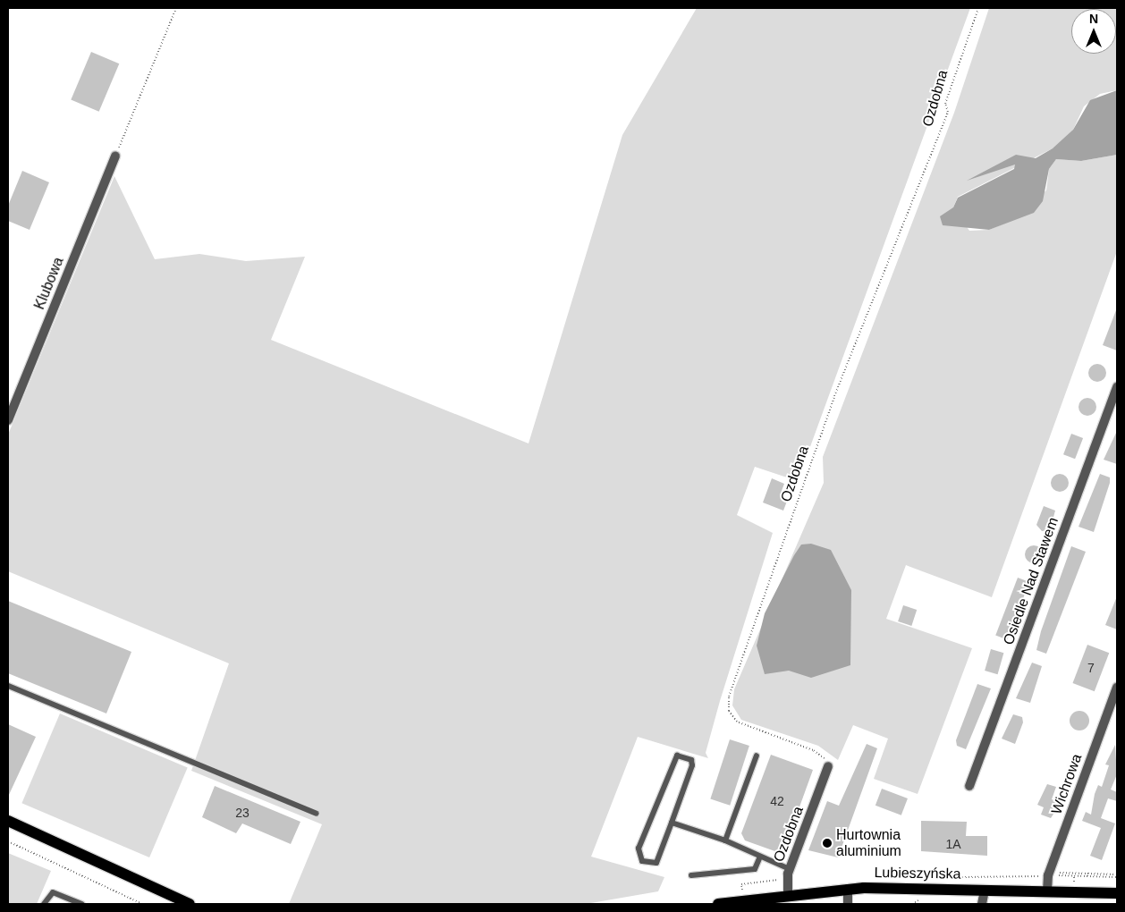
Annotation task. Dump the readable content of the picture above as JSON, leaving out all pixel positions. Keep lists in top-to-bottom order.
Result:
{
  "streets": {
    "main road": ["Lubieszyńska"],
    "street": [
      "Ozdobna",
      "Klubowa",
      "Osiedle Nad Stawem",
      "Wichrowa"
    ]
  },
  "crossings": [
    ["Ozdobna", "Lubieszyńska"],
    ["Wichrowa", "Lubieszyńska"]
  ],
  "places": ["Hurtownia aluminium"],
  "house_numbers": [
    "7",
    "42",
    "23",
    "1A"
  ],
  "north": "top"
}
